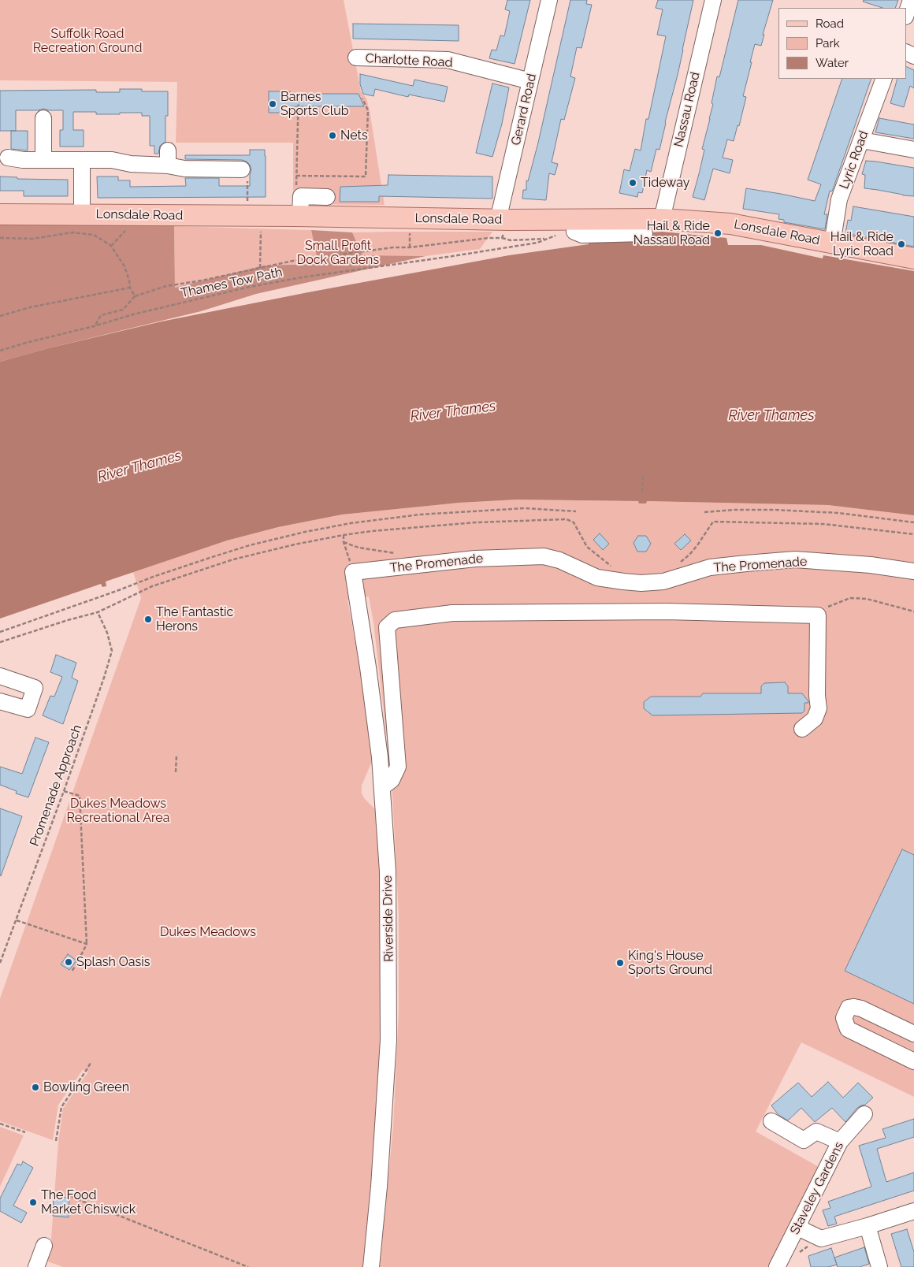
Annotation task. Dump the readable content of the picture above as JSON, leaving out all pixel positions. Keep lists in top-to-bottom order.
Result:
{
  "streets": {
    "main road": ["Lonsdale Road"],
    "street": [
      "Charlotte Road",
      "Gerard Road",
      "Nassau Road",
      "Lyric Road",
      "The Promenade",
      "Riverside Drive",
      "Staveley Gardens"
    ],
    "path": ["Thames Tow Path", "Promenade Approach"]
  },
  "crossings": [
    ["Charlotte Road", "Gerard Road"],
    ["Gerard Road", "Lonsdale Road"],
    ["Nassau Road", "Lonsdale Road"],
    ["Lyric Road", "Lonsdale Road"],
    ["The Promenade", "Riverside Drive"]
  ],
  "water": ["River Thames"],
  "parks": [
    "Suffolk Road Recreation Ground",
    "Small Profit Dock Gardens",
    "Dukes Meadows Recreational Area",
    "Dukes Meadows"
  ],
  "places": [
    "Barnes Sports Club",
    "Nets",
    "Tideway",
    "Hail & Ride Nassau Road",
    "Hail & Ride Lyric Road",
    "The Fantastic Herons",
    "Splash Oasis",
    "King's House Sports Ground",
    "Bowling Green",
    "The Food Market Chiswick"
  ],
  "legend": ["Road", "Park", "Water"]
}
